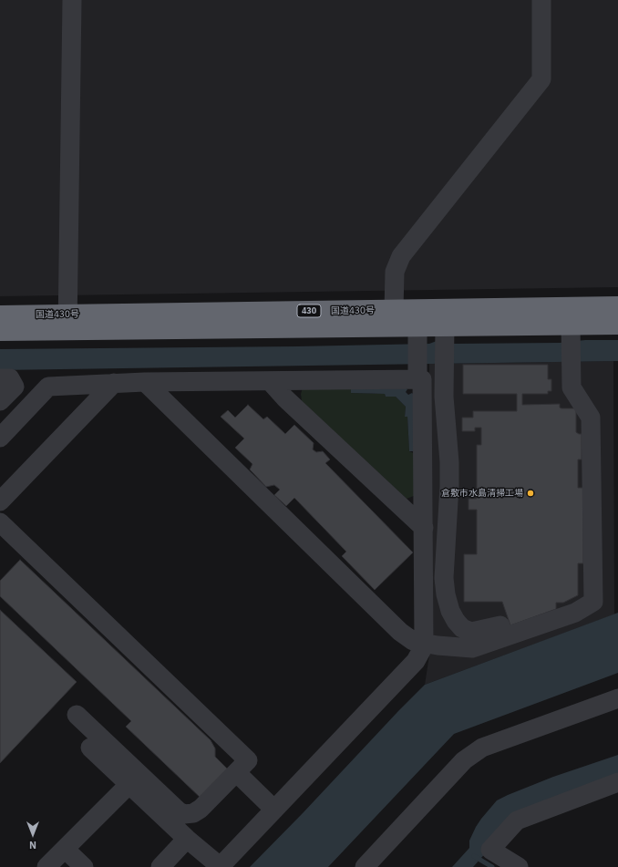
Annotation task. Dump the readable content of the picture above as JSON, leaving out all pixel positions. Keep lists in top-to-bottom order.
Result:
{
  "streets": {
    "highway": ["430", "国道430号"]
  },
  "places": ["倉敷市水島清掃工場"],
  "north": "bottom"
}
